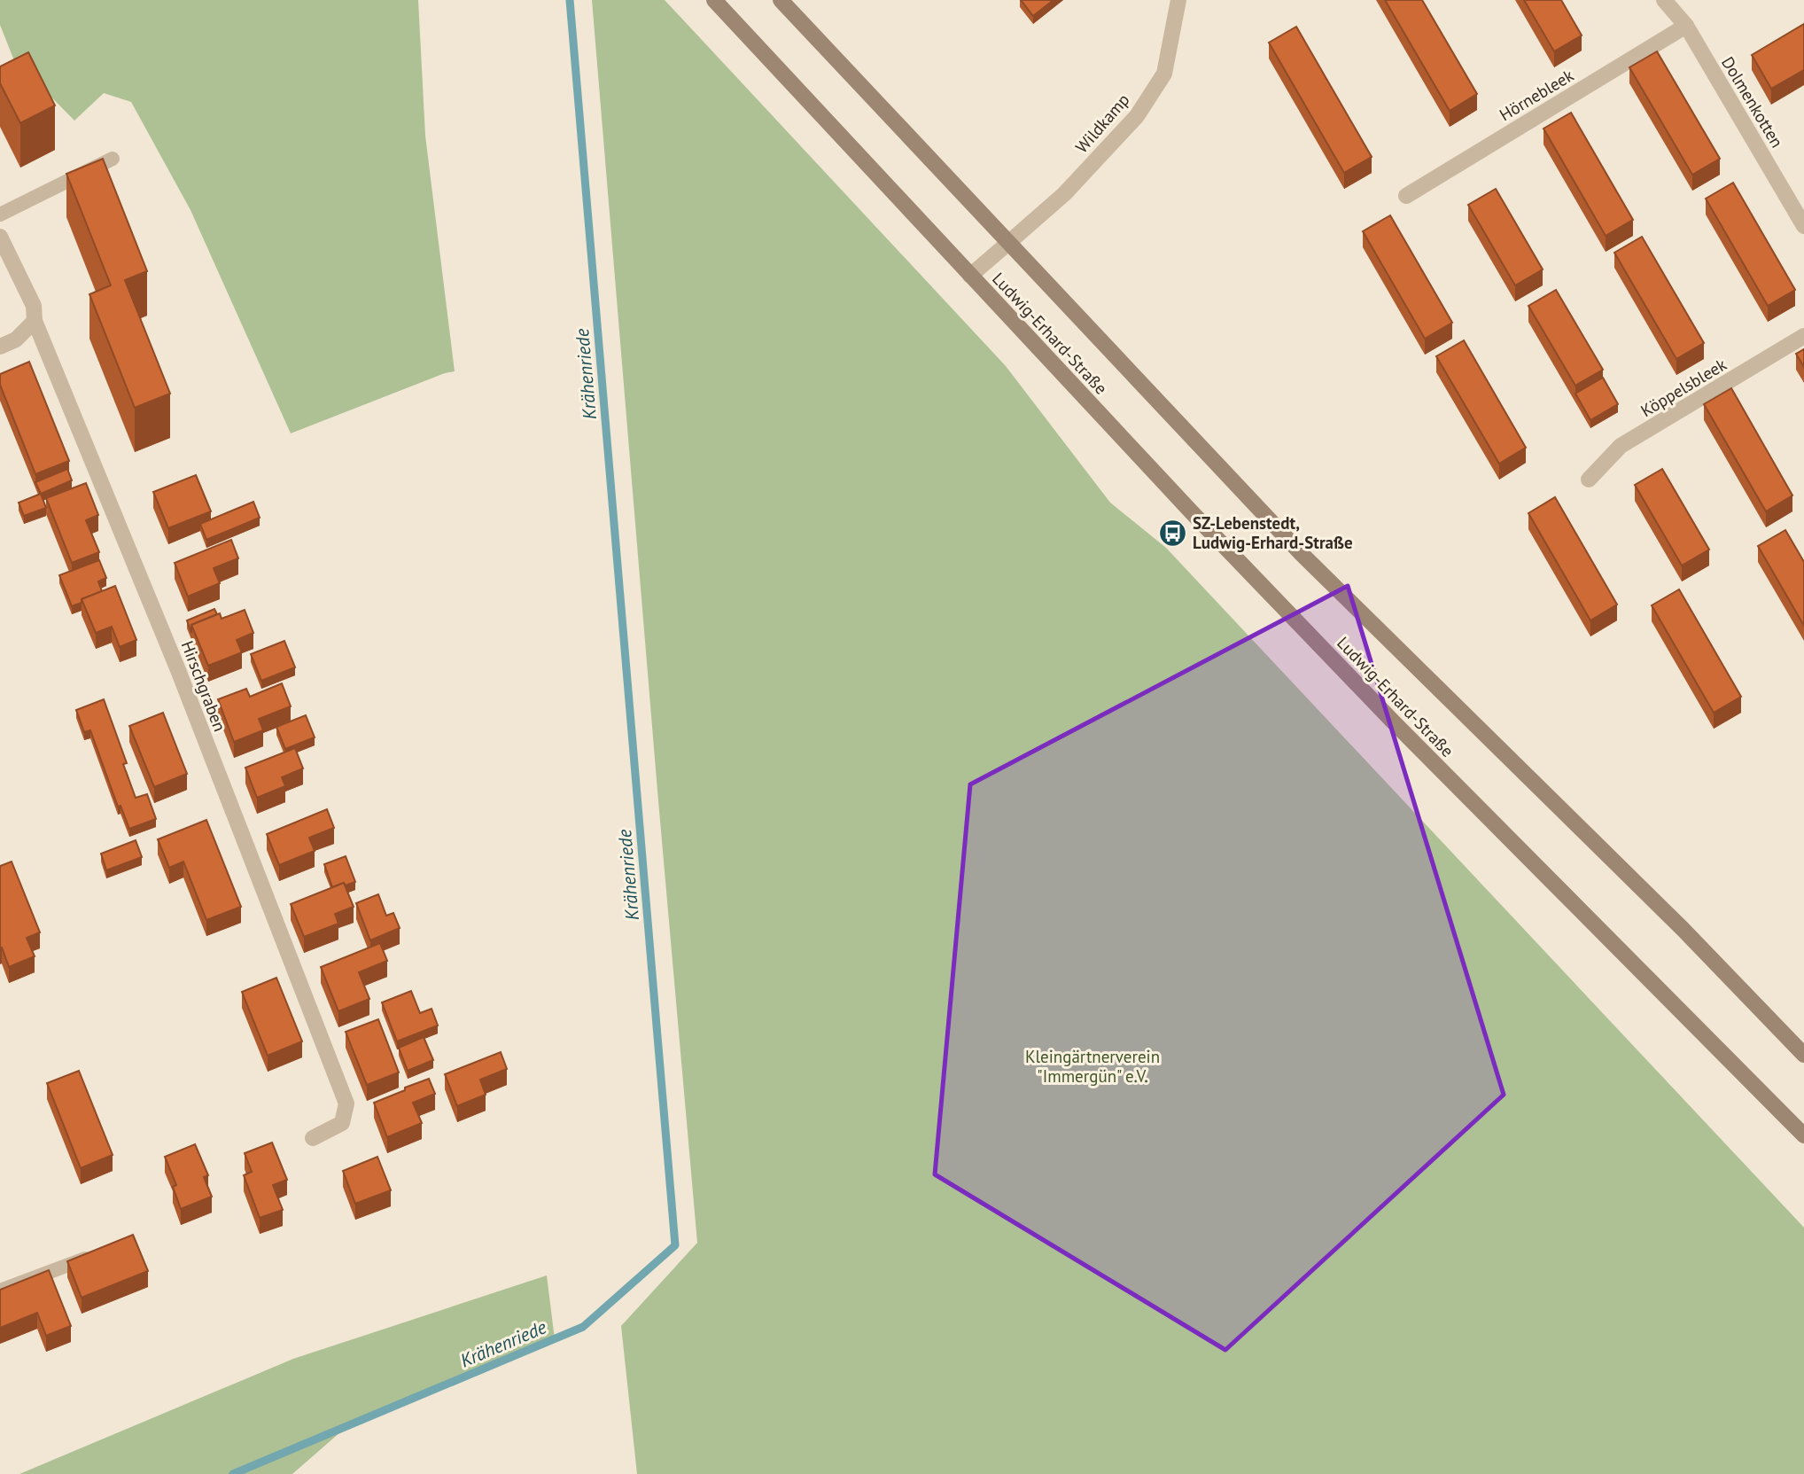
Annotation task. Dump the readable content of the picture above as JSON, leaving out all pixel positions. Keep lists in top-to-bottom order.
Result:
{
  "streets": {
    "main road": ["Ludwig-Erhard-Straße"],
    "street": [
      "Hörnebleek",
      "Dolmenkotten",
      "Wildkamp",
      "Köppelsbleek",
      "Hirschgraben"
    ]
  },
  "crossings": [
    ["Hörnebleek", "Dolmenkotten"],
    ["Wildkamp", "Ludwig-Erhard-Straße"]
  ],
  "water": ["Krähenriede"],
  "parks": ["Kleingärtnerverein \"Immergün\" e.V."],
  "places": {
    "bus stop": ["SZ-Lebenstedt, Ludwig-Erhard-Straße"]
  }
}
